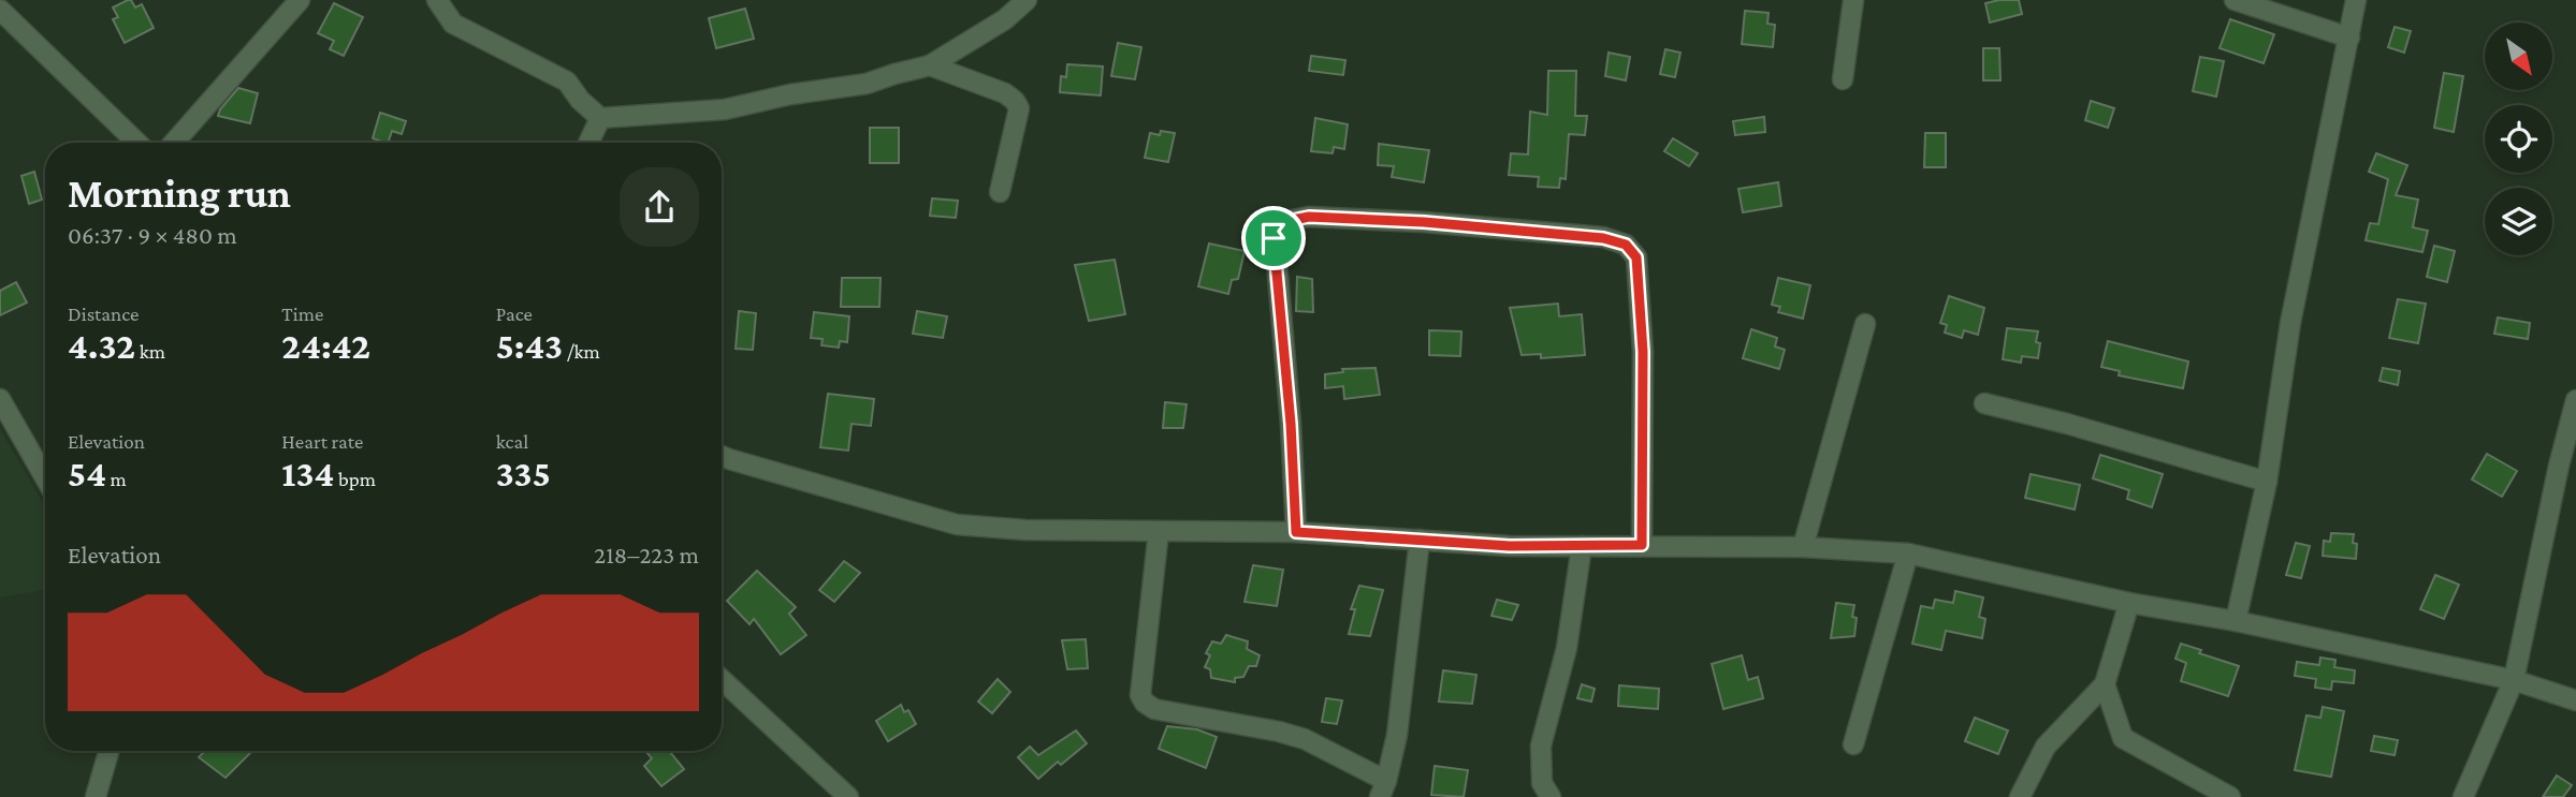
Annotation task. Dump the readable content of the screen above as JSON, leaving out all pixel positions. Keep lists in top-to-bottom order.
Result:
{
  "north": "bottom right",
  "page": {
    "heading": ["Morning run", "06:37 · 9 × 480 m"],
    "stats": [
      ["Distance", "4.32 km"],
      ["Time", "24:42"],
      ["Pace", "5:43 /km"],
      ["Elevation", "54 m"],
      ["Heart rate", "134 bpm"],
      ["kcal", "335"]
    ],
    "chart": ["Elevation", "218–223 m"]
  }
}
